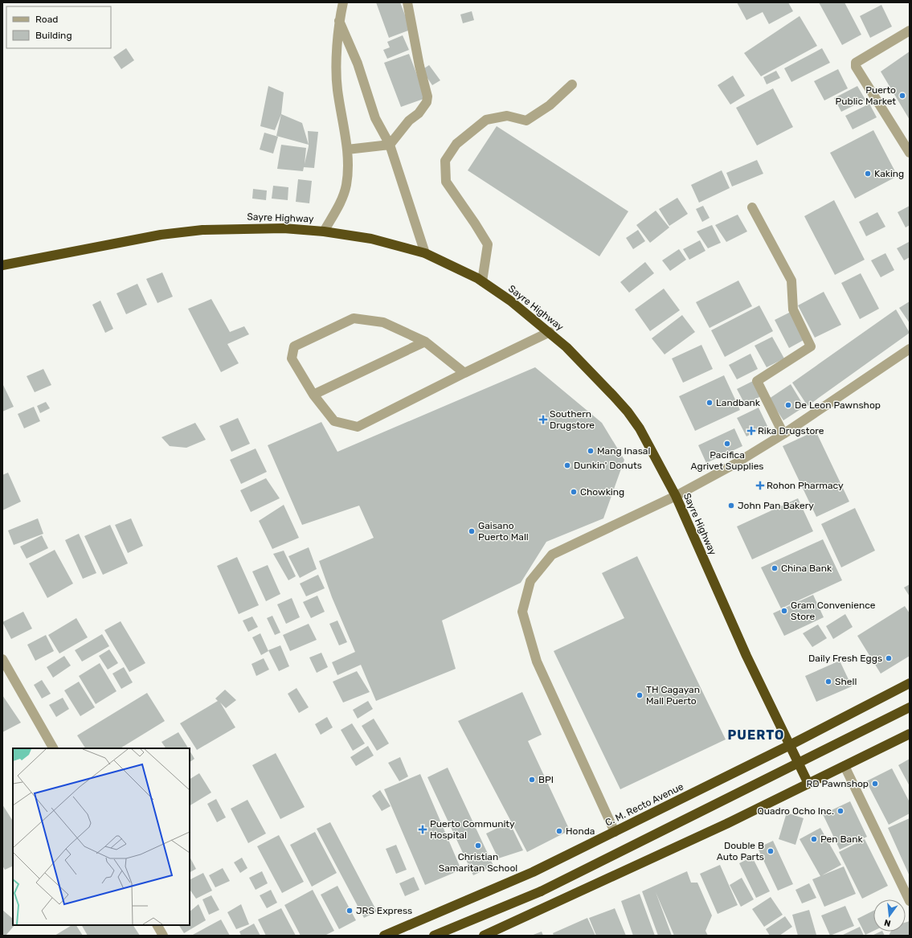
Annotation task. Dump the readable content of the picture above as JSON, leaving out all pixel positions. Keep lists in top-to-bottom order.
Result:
{
  "streets": {
    "highway": ["Sayre Highway", "C. M. Recto Avenue"]
  },
  "crossings": [
    ["Sayre Highway", "C. M. Recto Avenue"]
  ],
  "districts": ["PUERTO"],
  "places": {
    "other": [
      "Puerto Public Market",
      "Kaking",
      "Landbank",
      "De Leon Pawnshop",
      "Pacifica Agrivet Supplies",
      "Mang Inasal",
      "Dunkin' Donuts",
      "Chowking",
      "John Pan Bakery",
      "Gaisano Puerto Mall",
      "China Bank",
      "Gram Convenience Store",
      "Daily Fresh Eggs",
      "Shell",
      "TH Cagayan Mall Puerto",
      "BPI",
      "RD Pawnshop",
      "Quadro Ocho Inc.",
      "Honda",
      "Pen Bank",
      "Christian Samaritan School",
      "Double B Auto Parts",
      "JRS Express"
    ],
    "health": [
      "Southern Drugstore",
      "Rika Drugstore",
      "Rohon Pharmacy",
      "Puerto Community Hospital"
    ]
  },
  "legend": ["Road", "Building"],
  "north": "bottom"
}
